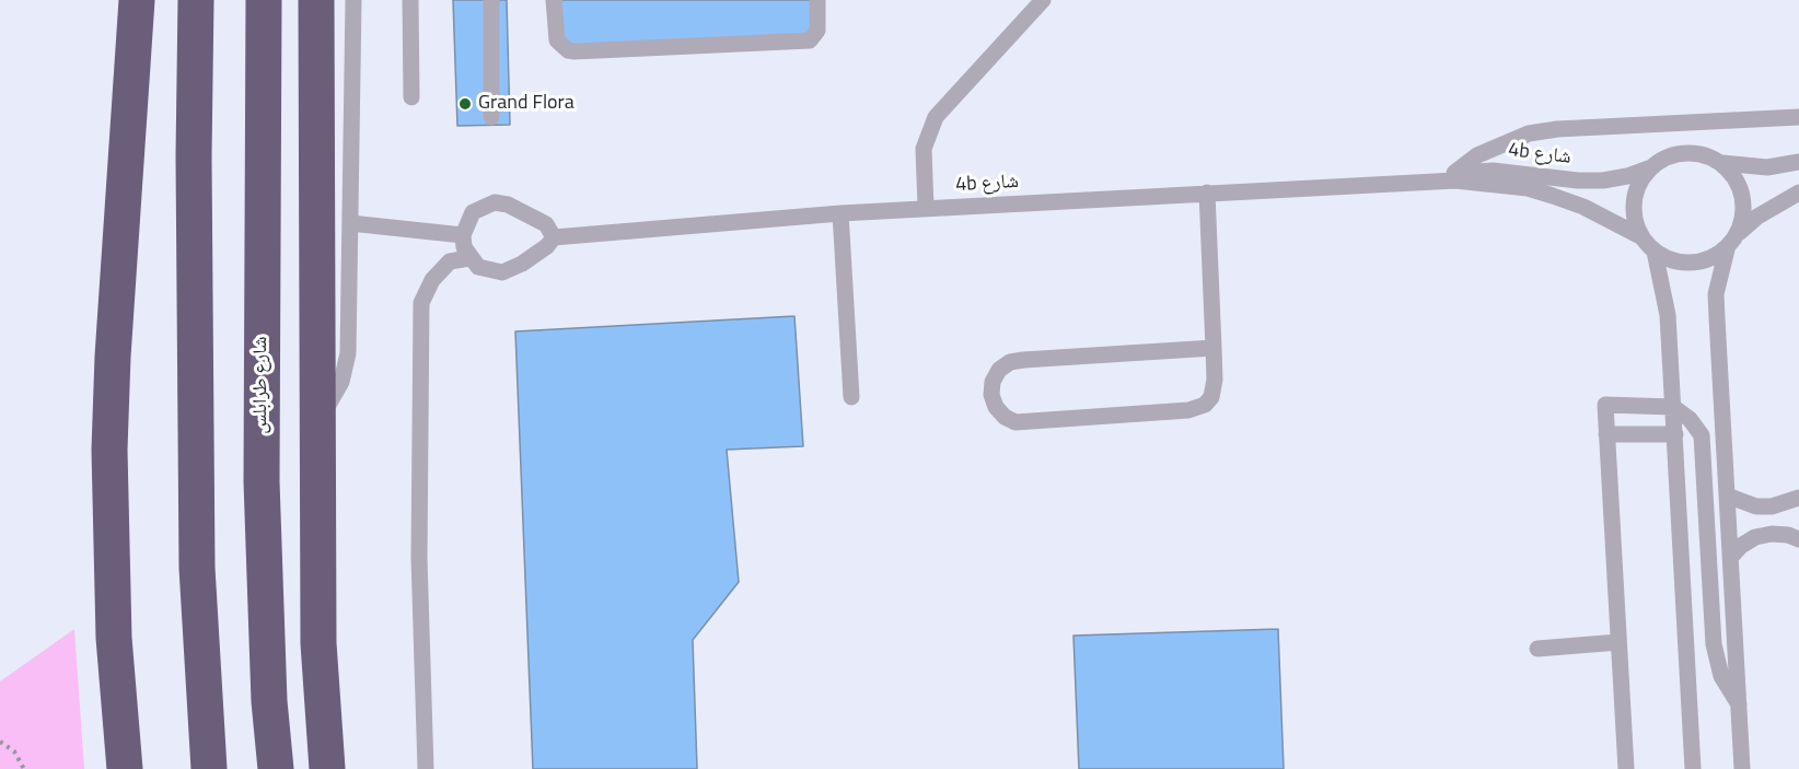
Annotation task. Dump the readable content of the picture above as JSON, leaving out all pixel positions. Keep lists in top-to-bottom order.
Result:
{
  "streets": {
    "highway": ["شارع طرابلس"],
    "lane": ["4b شارع"]
  },
  "places": ["Grand Flora"]
}
